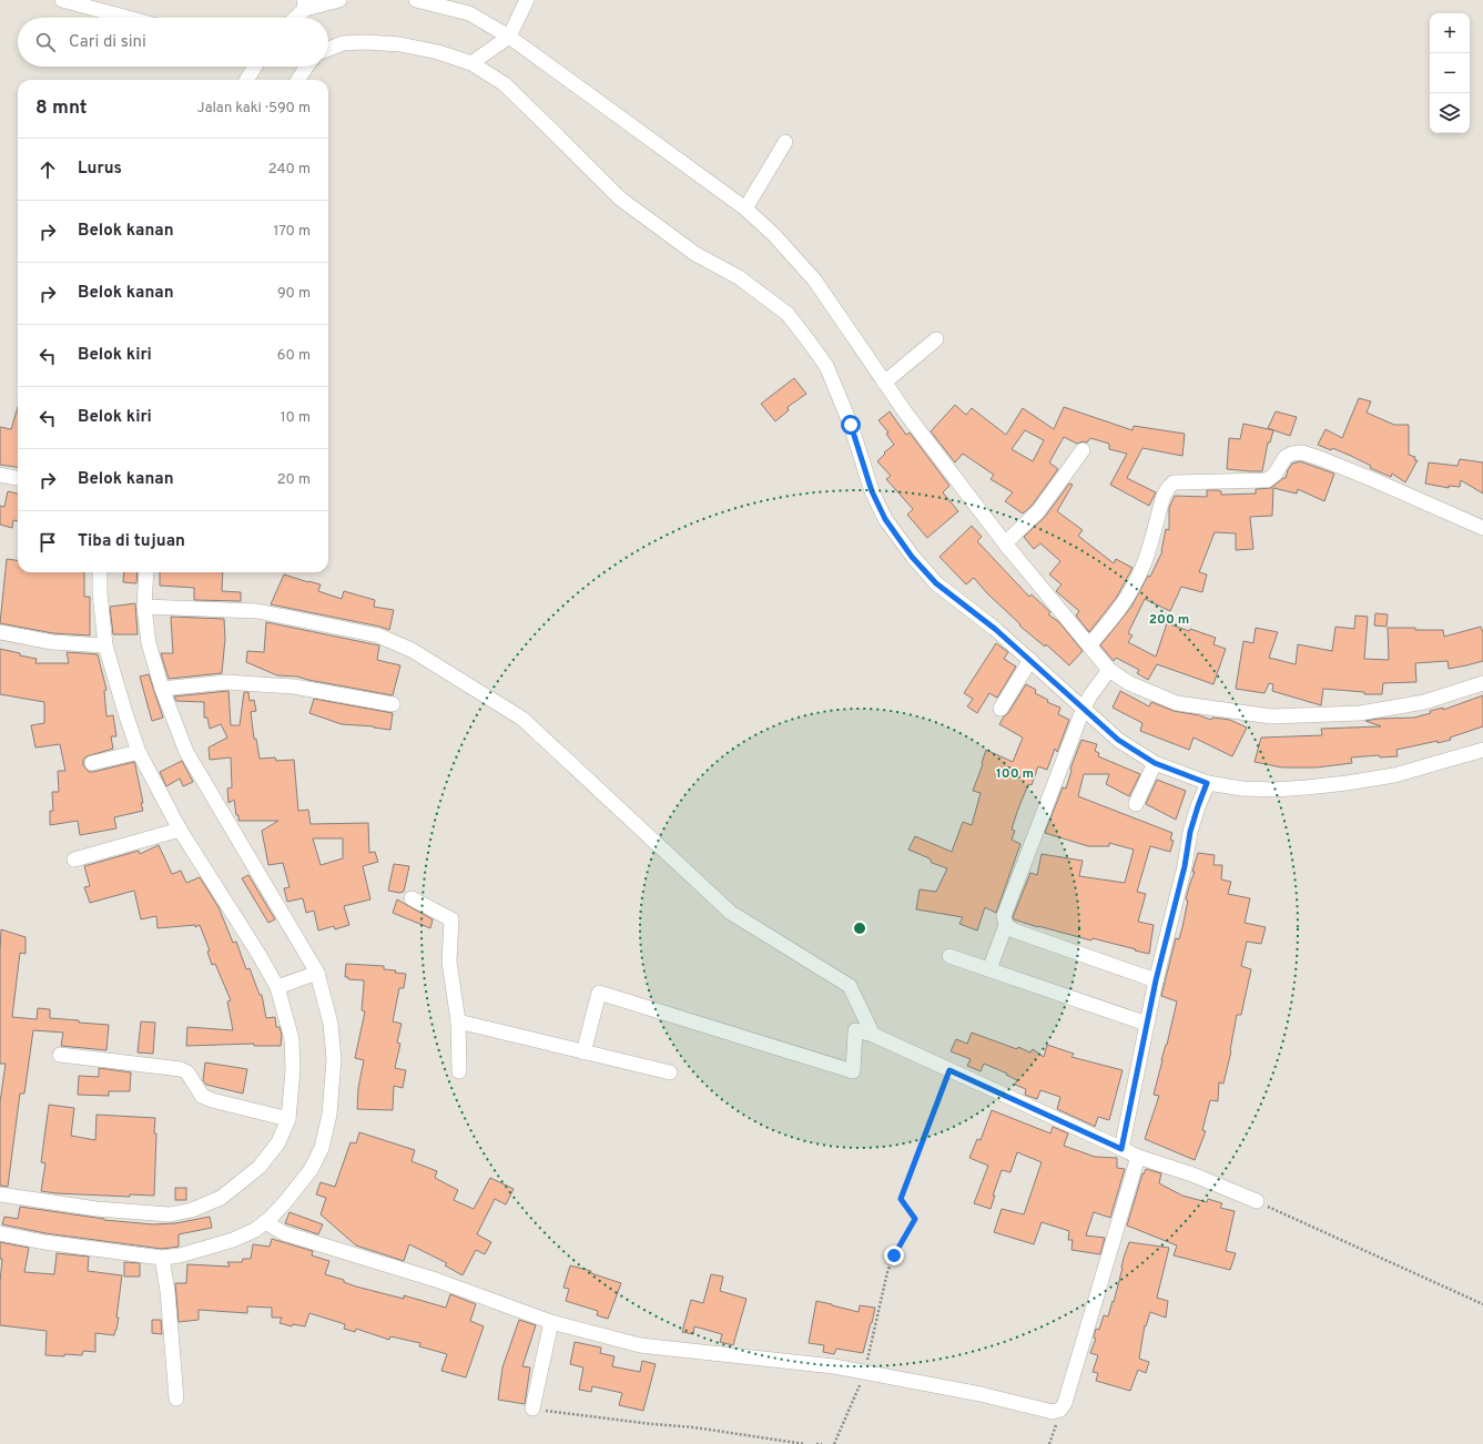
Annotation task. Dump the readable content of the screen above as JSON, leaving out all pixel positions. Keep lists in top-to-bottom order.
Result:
{
  "page": {
    "map_buttons": ["+", "−"],
    "search": "Cari di sini",
    "heading": ["8 mnt", "Jalan kaki · 590 m"],
    "list": [
      ["Lurus", "240 m"],
      ["Belok kanan", "170 m"],
      ["Belok kanan", "90 m"],
      ["Belok kiri", "60 m"],
      ["Belok kiri", "10 m"],
      ["Belok kanan", "20 m"],
      "Tiba di tujuan"
    ]
  },
  "rings": ["200 m", "100 m"]
}
